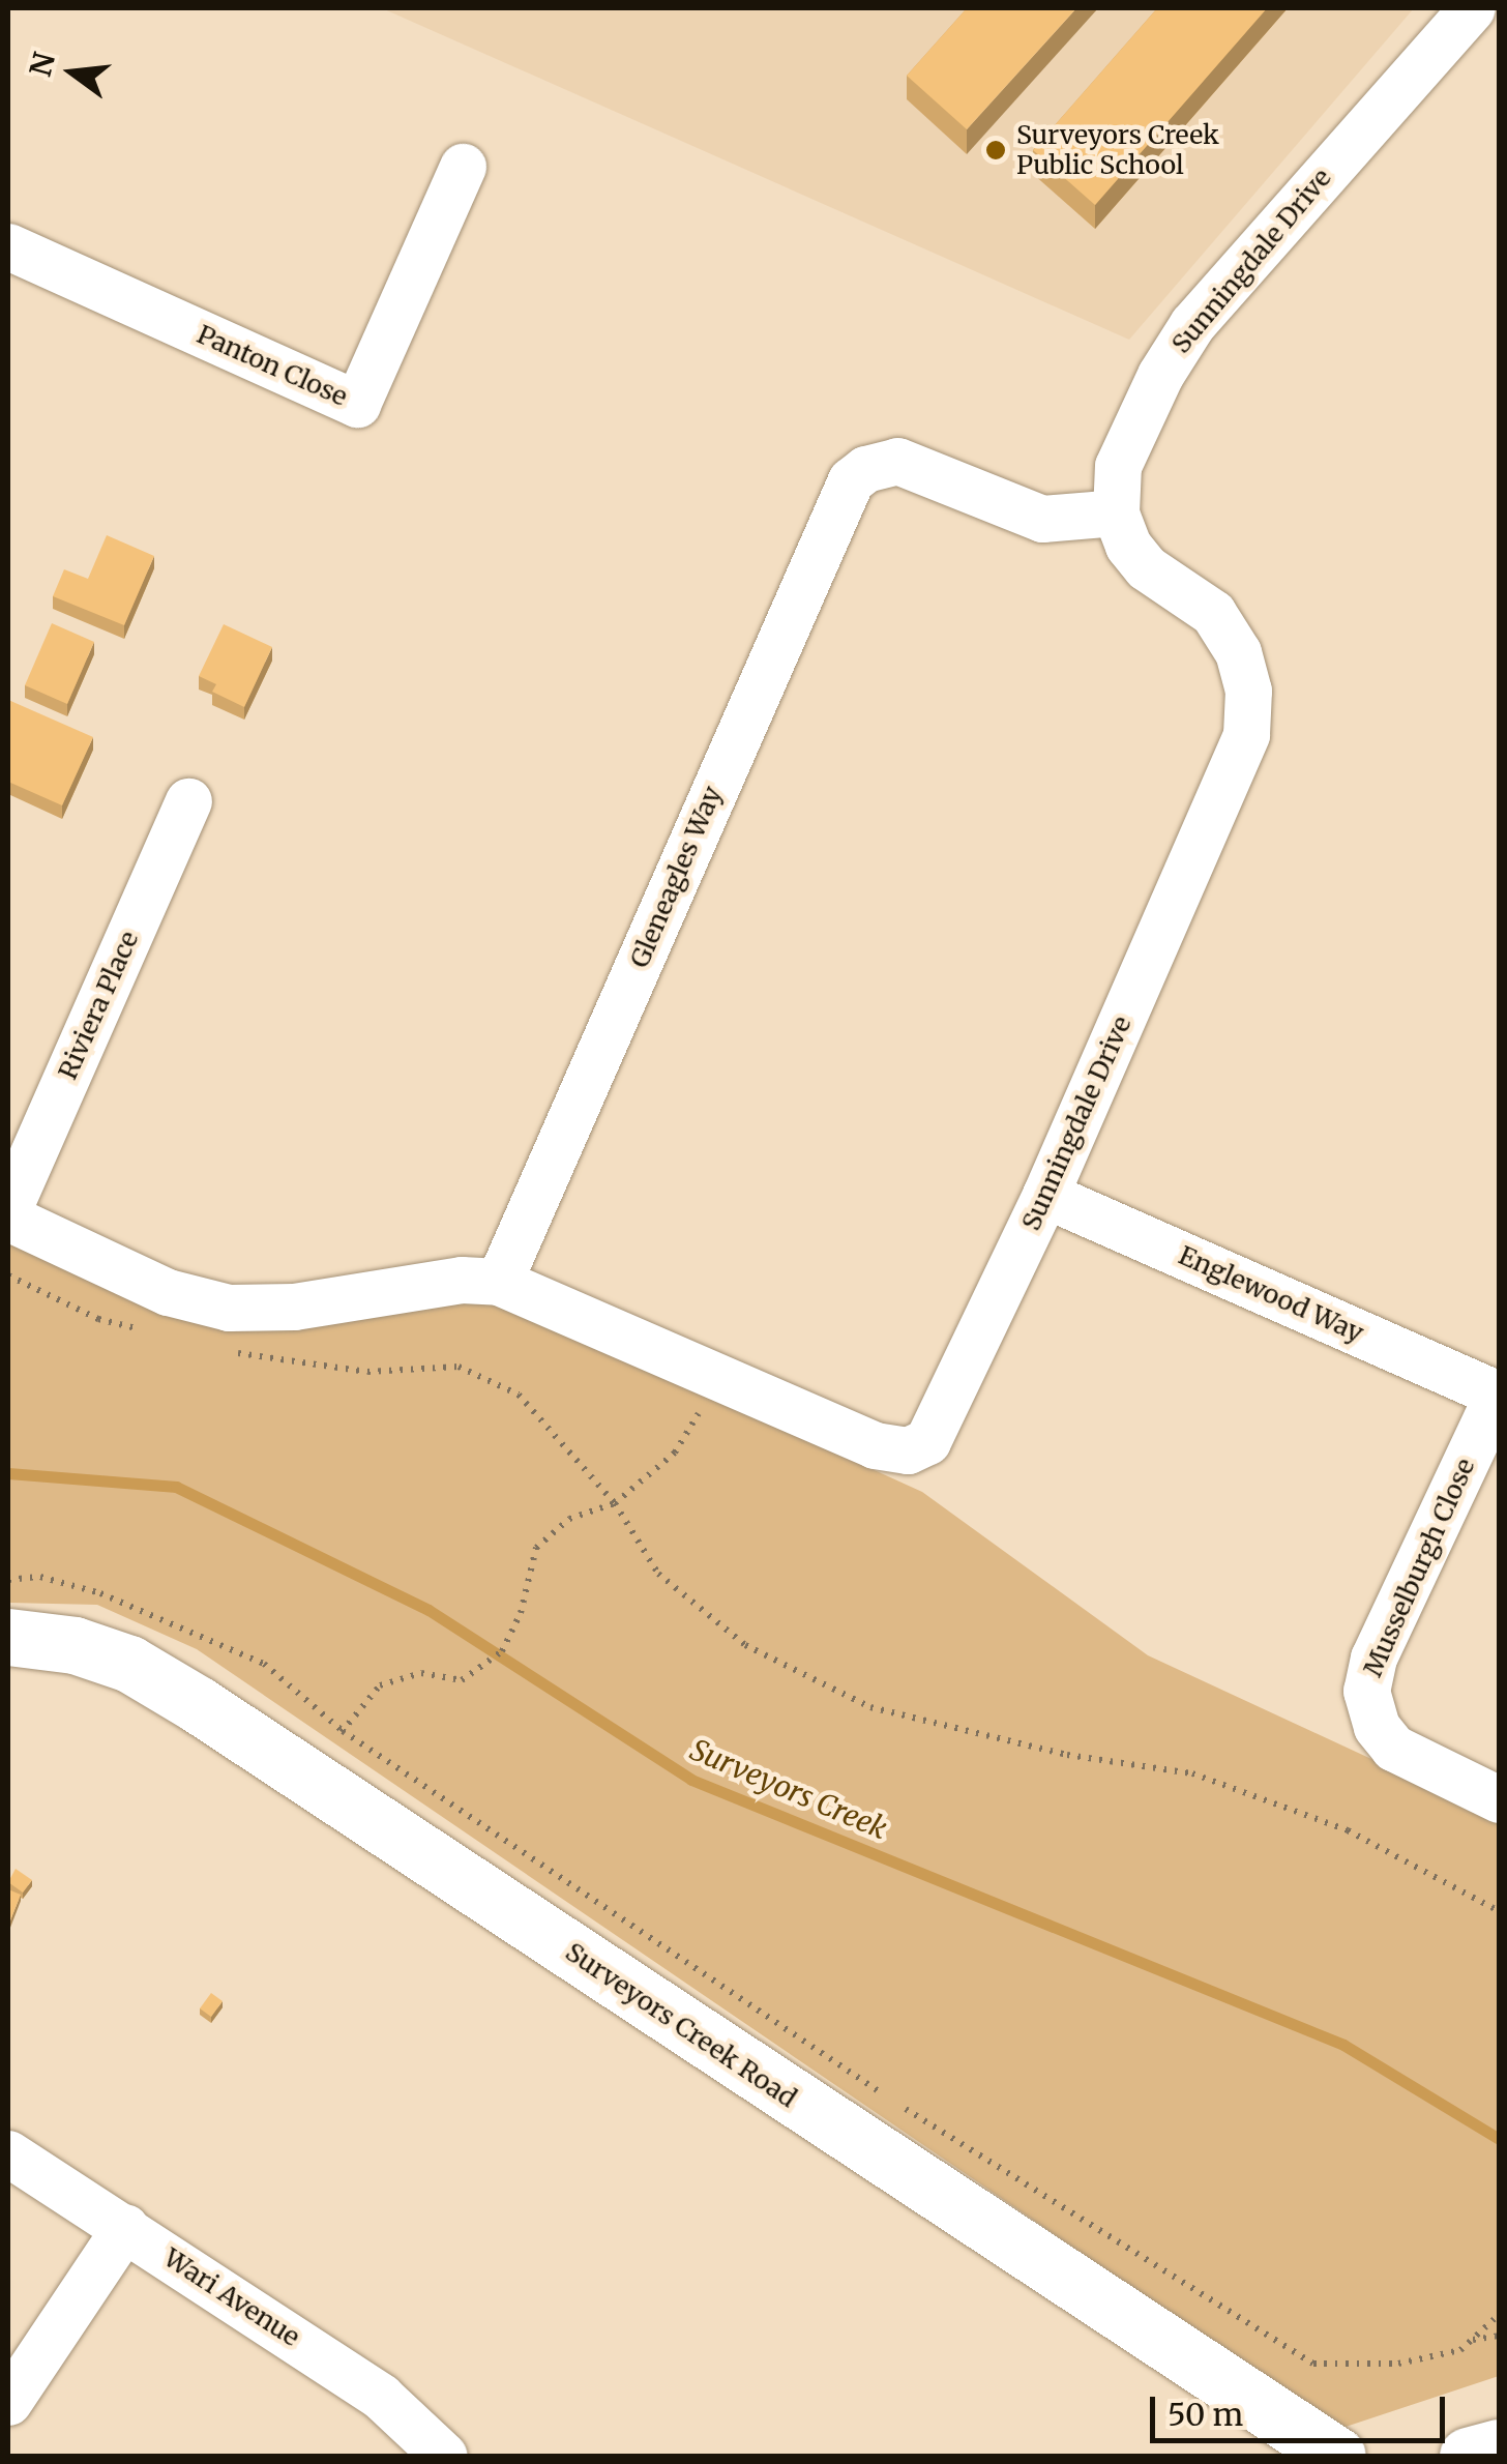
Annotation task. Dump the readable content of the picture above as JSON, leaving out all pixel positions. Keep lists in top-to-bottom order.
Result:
{
  "streets": {
    "street": [
      "Sunningdale Drive",
      "Panton Close",
      "Gleneagles Way",
      "Riviera Place",
      "Englewood Way",
      "Musselburgh Close",
      "Surveyors Creek Road",
      "Wari Avenue"
    ]
  },
  "crossings": [
    ["Sunningdale Drive", "Gleneagles Way"],
    ["Sunningdale Drive", "Englewood Way"],
    ["Englewood Way", "Musselburgh Close"]
  ],
  "water": ["Surveyors Creek"],
  "places": ["Surveyors Creek Public School"],
  "scale_bar": "50 m",
  "north": "left"
}
